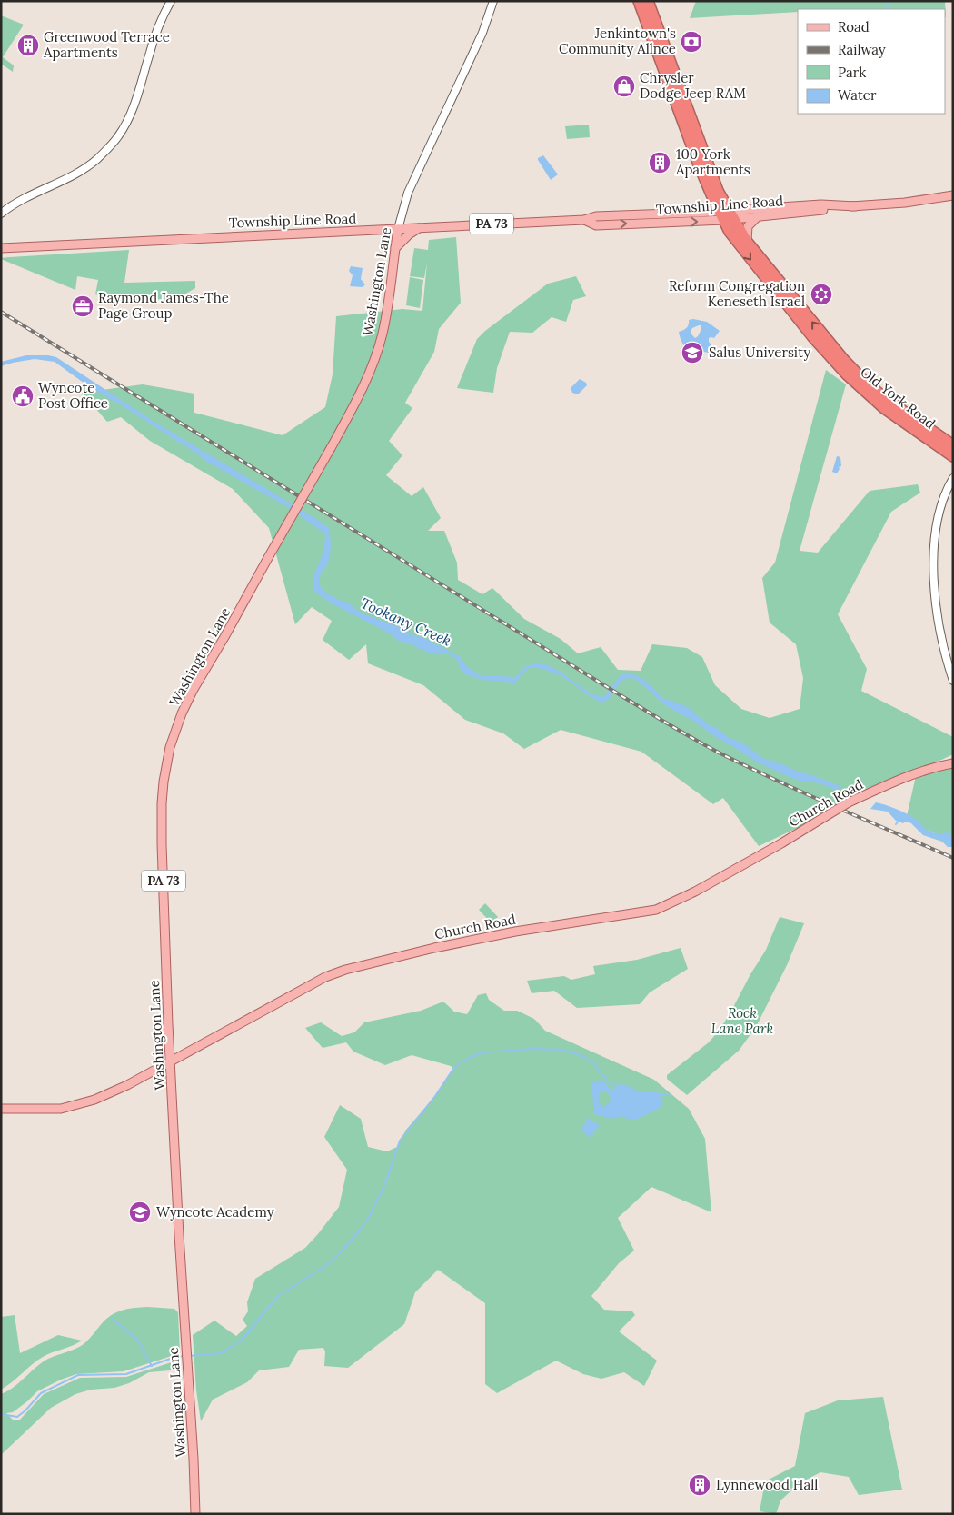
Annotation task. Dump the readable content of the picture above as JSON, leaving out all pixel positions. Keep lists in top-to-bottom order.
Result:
{
  "streets": {
    "highway": ["Old York Road"],
    "main road": [
      "Township Line Road",
      "PA 73",
      "Washington Lane",
      "Church Road"
    ]
  },
  "crossings": [
    ["Township Line Road", "Washington Lane"],
    ["Township Line Road", "Old York Road"],
    ["Washington Lane", "Church Road"]
  ],
  "water": ["Tookany Creek"],
  "parks": ["Rock Lane Park"],
  "places": {
    "bank": ["Jenkintown's Community Allnce"],
    "building": ["Greenwood Terrace Apartments", "100 York Apartments", "Lynnewood Hall"],
    "shop": ["Chrysler Dodge Jeep RAM"],
    "synagogue": ["Reform Congregation Keneseth Israel"],
    "office": ["Raymond James-The Page Group"],
    "school or university": ["Salus University", "Wyncote Academy"],
    "public building": ["Wyncote Post Office"]
  },
  "legend": [
    "Road",
    "Railway",
    "Park",
    "Water"
  ]
}
